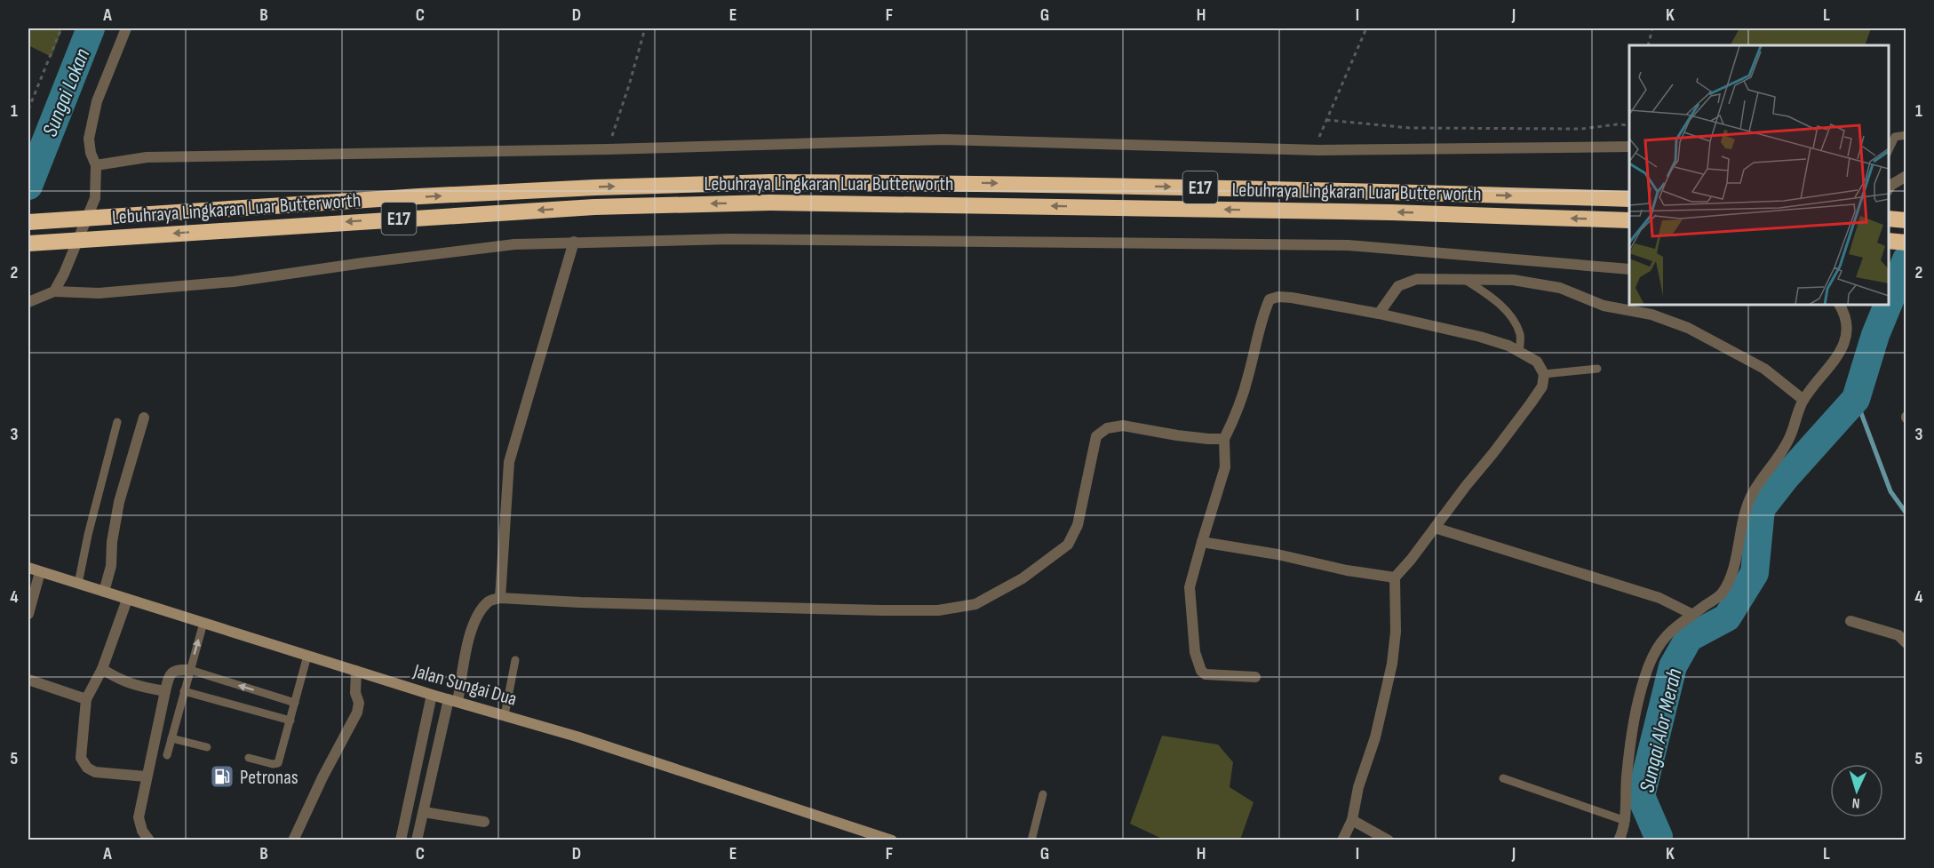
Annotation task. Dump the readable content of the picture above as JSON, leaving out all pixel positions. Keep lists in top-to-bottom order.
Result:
{
  "streets": {
    "highway": ["Lebuhraya Lingkaran Luar Butterworth", "E17"],
    "main road": ["Jalan Sungai Dua"]
  },
  "water": ["Sungai Lokan", "Sungai Alor Merah"],
  "places": {
    "fuel station": ["Petronas"]
  },
  "north": "bottom",
  "grid": {
    "columns": [
      "A",
      "B",
      "C",
      "D",
      "E",
      "F",
      "G",
      "H",
      "I",
      "J",
      "K",
      "L"
    ],
    "rows": [
      "1",
      "2",
      "3",
      "4",
      "5"
    ]
  }
}
